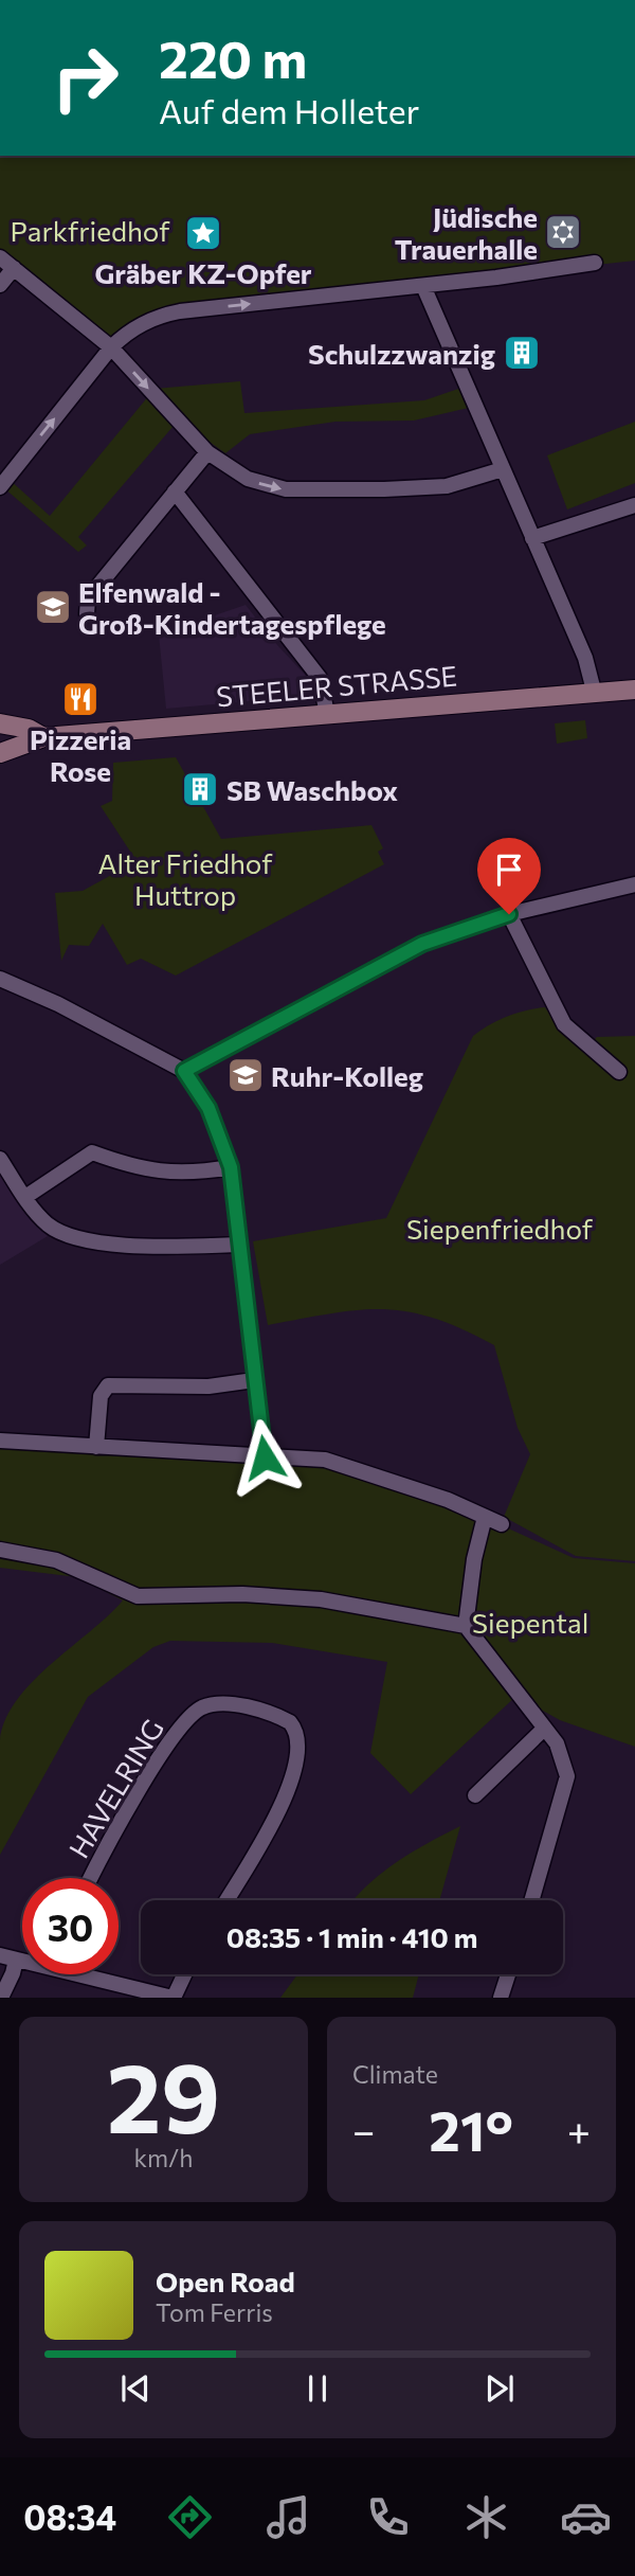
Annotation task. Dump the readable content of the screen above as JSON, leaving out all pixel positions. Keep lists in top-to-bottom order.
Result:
{
  "streets": {
    "main road": ["STEELER STRASSE"],
    "street": ["HAVELRING"]
  },
  "parks": [
    "Parkfriedhof",
    "Alter Friedhof Huttrop",
    "Siepenfriedhof",
    "Siepental"
  ],
  "places": {
    "synagogue": ["Jüdische Trauerhalle"],
    "place": ["Gräber KZ-Opfer"],
    "building": ["Schulzzwanzig", "SB Waschbox"],
    "school or university": ["Elfenwald - Groß-Kindertagespflege", "Ruhr-Kolleg"],
    "restaurant": ["Pizzeria Rose"]
  },
  "page": {
    "turn": ["220 m", "Auf dem Holleter"],
    "limit": "30",
    "trip": "08:35 · 1 min · 410 m",
    "tile": [
      ["29", "km/h"],
      "Climate"
    ],
    "heat": ["−", "21°", "+"],
    "song": ["Open Road", "Tom Ferris"],
    "tabs": "08:34"
  }
}
